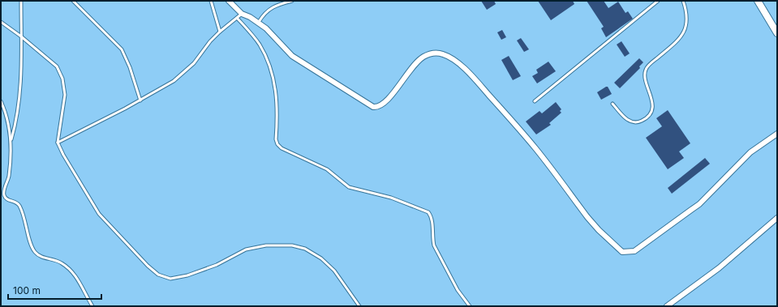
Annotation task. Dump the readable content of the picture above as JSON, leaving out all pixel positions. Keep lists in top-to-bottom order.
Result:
{
  "scale_bar": "100 m"
}
